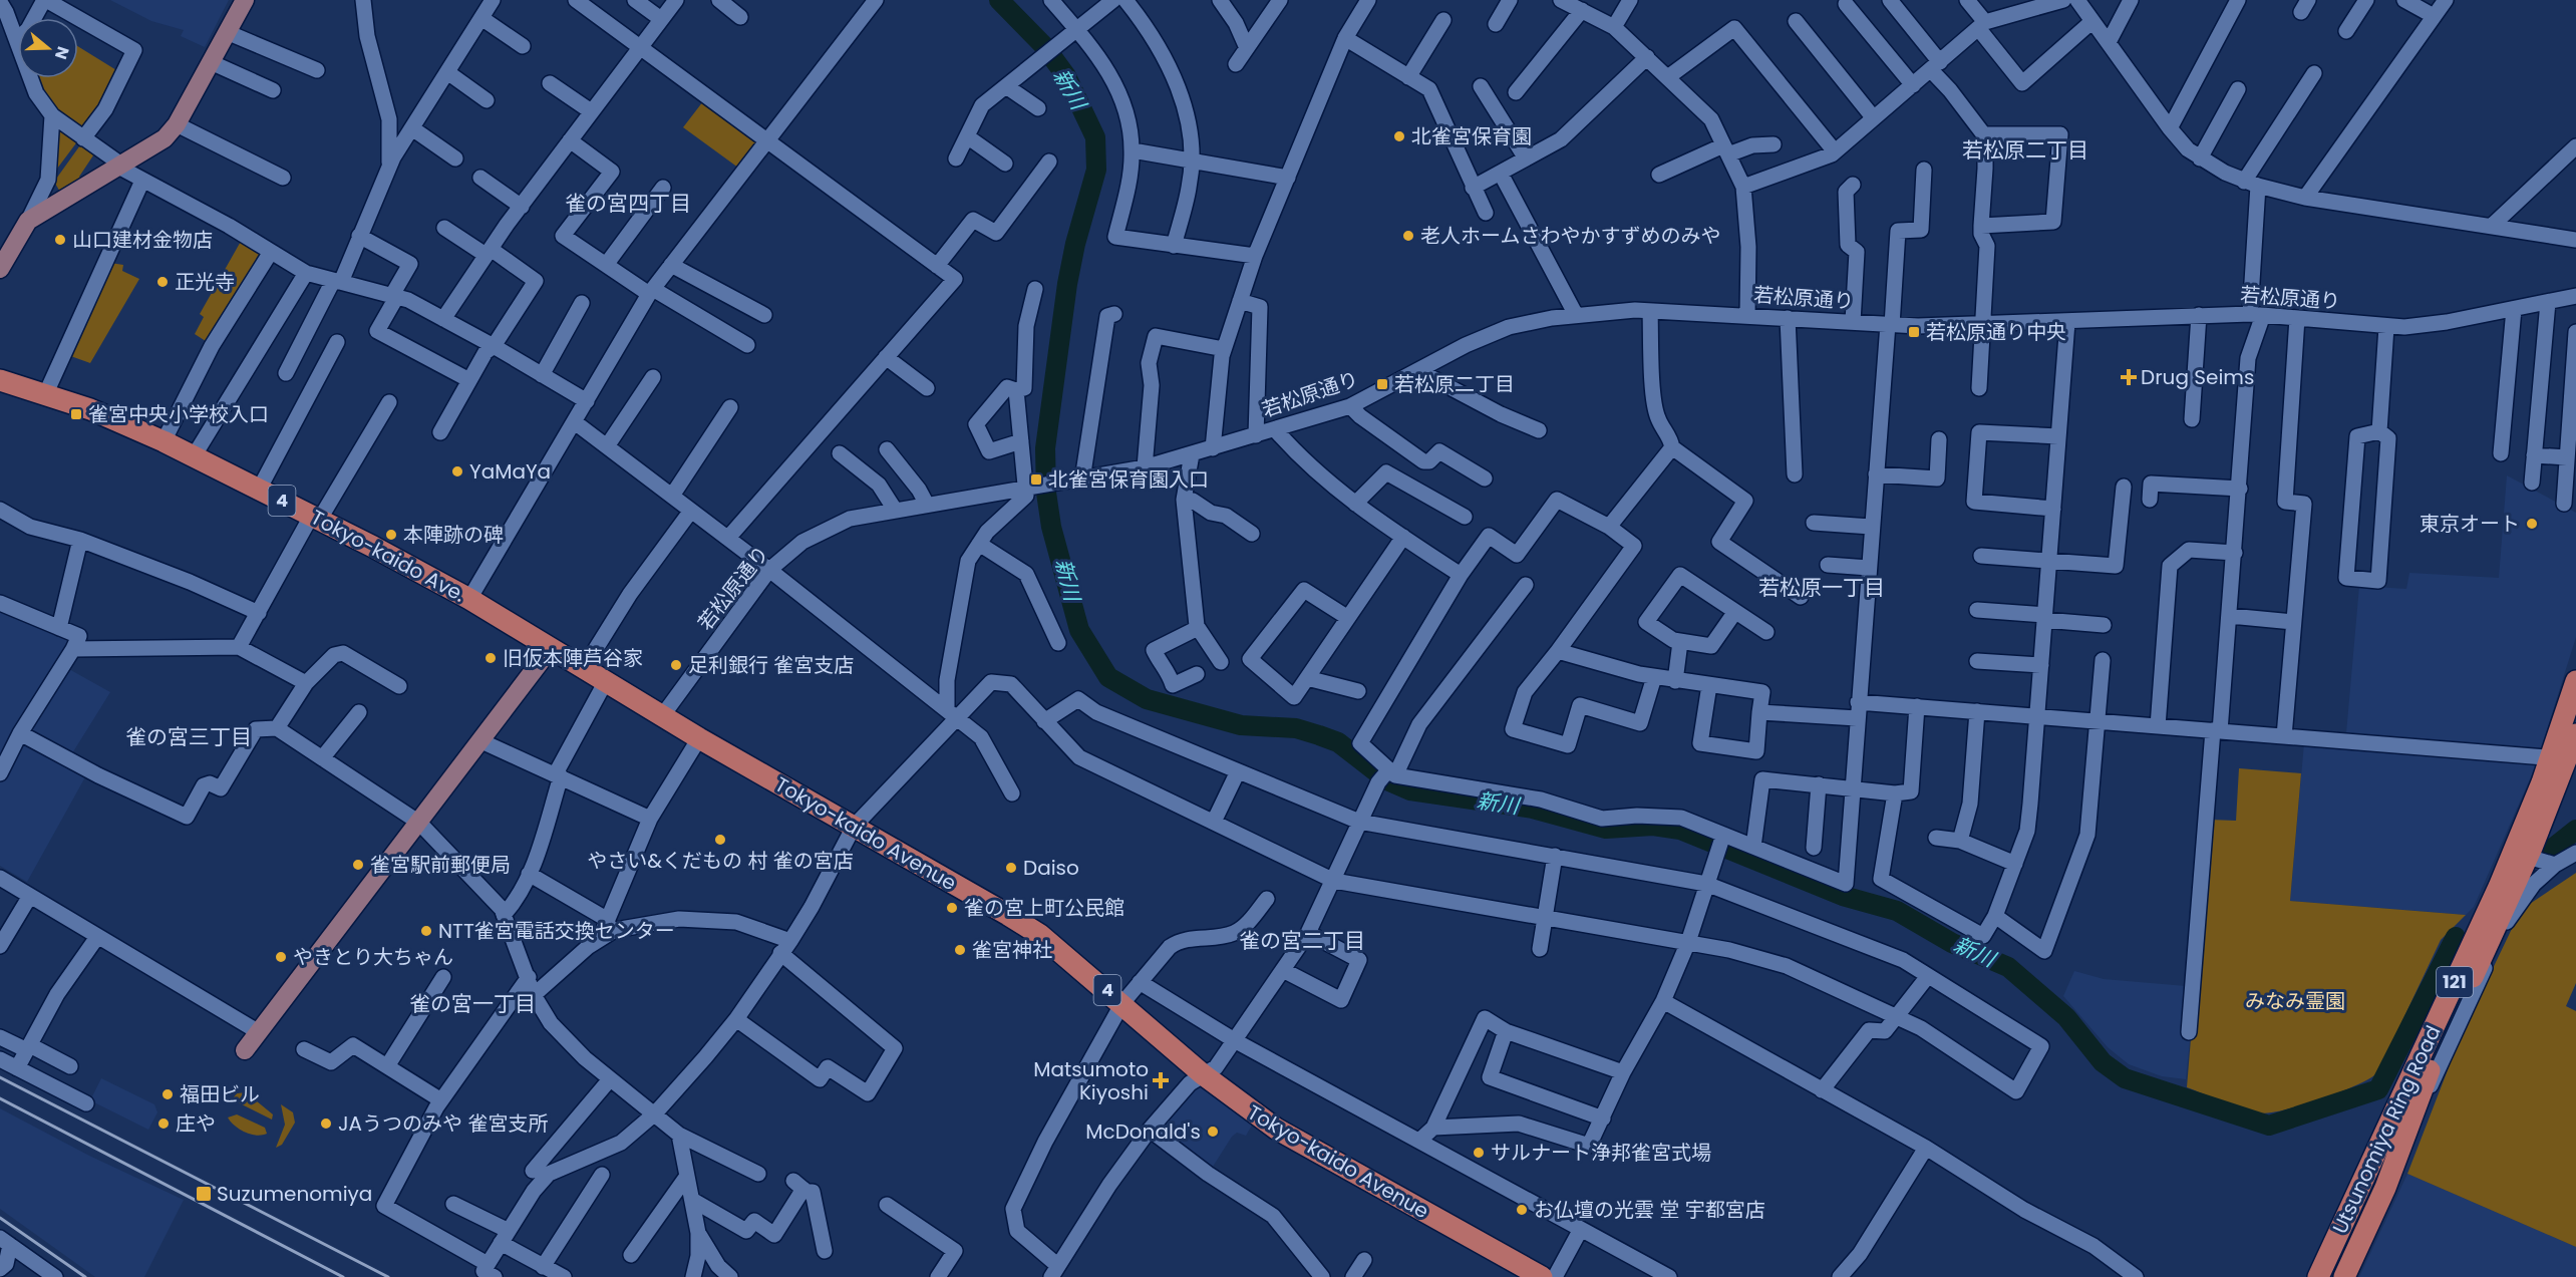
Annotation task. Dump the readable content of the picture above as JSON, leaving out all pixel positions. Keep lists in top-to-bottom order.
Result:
{
  "streets": {
    "highway": [
      "4",
      "Tokyo-kaido Ave.",
      "Tokyo-kaido Avenue",
      "121",
      "Utsunomiya Ring Road"
    ],
    "street": ["若松原通り"]
  },
  "crossings": [
    ["若松原通り", "Tokyo-kaido Ave."],
    ["若松原通り", "Tokyo-kaido Avenue"],
    ["Tokyo-kaido Ave.", "Tokyo-kaido Avenue"],
    ["121", "Utsunomiya Ring Road"]
  ],
  "districts": [
    "若松原二丁目",
    "雀の宮四丁目",
    "若松原一丁目",
    "雀の宮三丁目",
    "雀の宮二丁目",
    "雀の宮一丁目"
  ],
  "water": ["新川"],
  "parks": ["みなみ霊園"],
  "places": {
    "other": [
      "北雀宮保育園",
      "老人ホームさわやかすずめのみや",
      "山口建材金物店",
      "正光寺",
      "YaMaYa",
      "東京オート",
      "本陣跡の碑",
      "旧仮本陣芦谷家",
      "足利銀行 雀宮支店",
      "やさい&くだもの 村 雀の宮店",
      "雀宮駅前郵便局",
      "Daiso",
      "雀の宮上町公民館",
      "NTT雀宮電話交換センター",
      "雀宮神社",
      "やきとり大ちゃん",
      "福田ビル",
      "庄や",
      "JAうつのみや 雀宮支所",
      "McDonald's",
      "サルナート浄邦雀宮式場",
      "お仏壇の光雲 堂 宇都宮店"
    ],
    "transit": [
      "若松原通り中央",
      "若松原二丁目",
      "雀宮中央小学校入口",
      "北雀宮保育園入口",
      "Suzumenomiya"
    ],
    "health": ["Drug Seims", "Matsumoto Kiyoshi"]
  },
  "north": "right"
}
